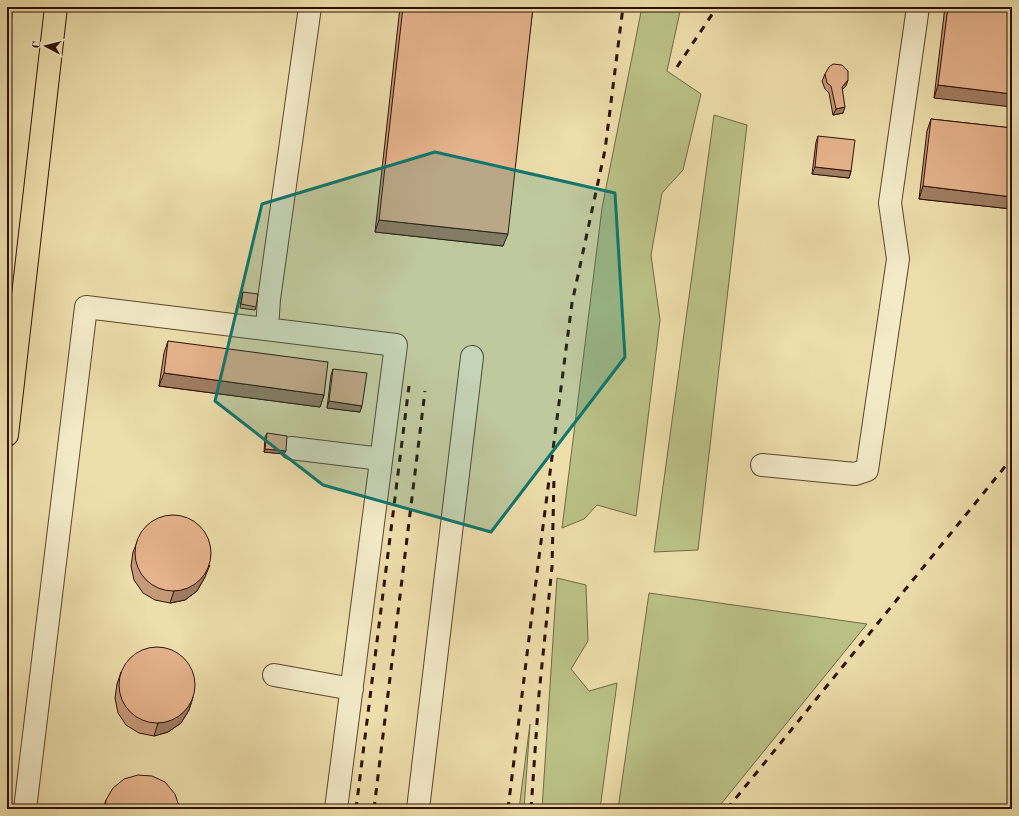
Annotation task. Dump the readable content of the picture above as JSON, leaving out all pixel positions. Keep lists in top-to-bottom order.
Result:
{
  "north": "left"
}
